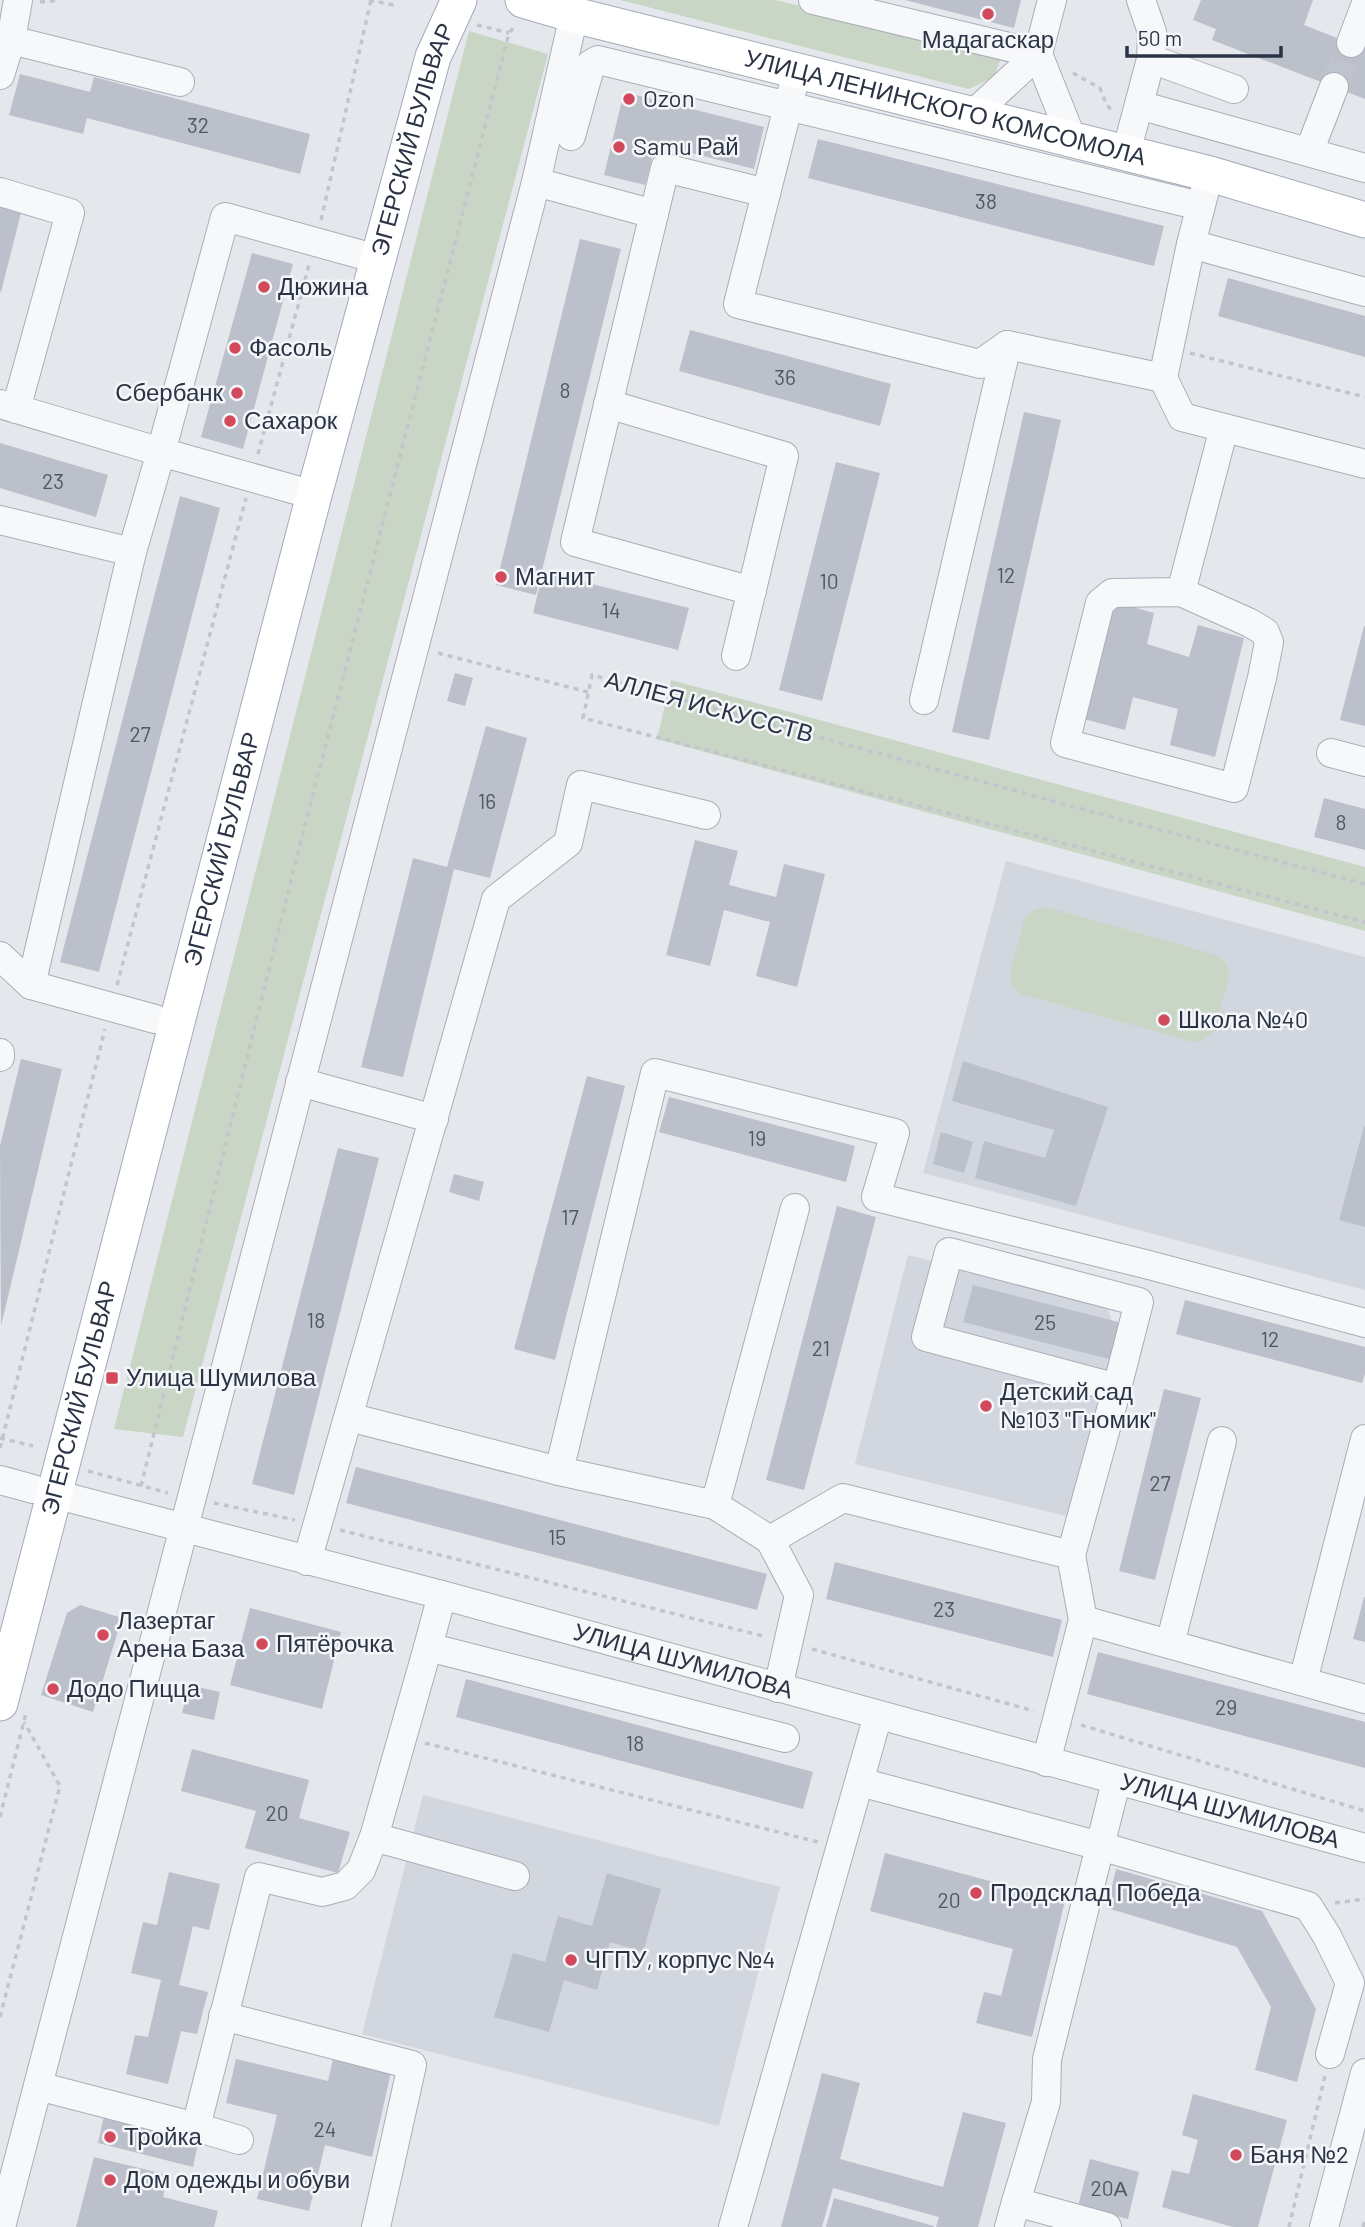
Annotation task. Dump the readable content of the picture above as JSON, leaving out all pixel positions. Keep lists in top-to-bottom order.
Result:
{
  "streets": {
    "main road": ["УЛИЦА ЛЕНИНСКОГО КОМСОМОЛА", "ЭГЕРСКИЙ БУЛЬВАР"],
    "street": ["УЛИЦА ШУМИЛОВА"],
    "path": ["АЛЛЕЯ ИСКУССТВ"]
  },
  "crossings": [
    ["ЭГЕРСКИЙ БУЛЬВАР", "УЛИЦА ШУМИЛОВА"]
  ],
  "places": {
    "other": [
      "Мадагаскар",
      "Ozon",
      "Samu Рай",
      "Дюжина",
      "Фасоль",
      "Сбербанк",
      "Сахарок",
      "Магнит",
      "Школа №40",
      "Детский сад №103 \"Гномик\"",
      "Лазертаг Арена База",
      "Пятёрочка",
      "Додо Пицца",
      "Продсклад Победа",
      "ЧГПУ, корпус №4",
      "Тройка",
      "Баня №2",
      "Дом одежды и обуви"
    ],
    "transit": ["Улица Шумилова"]
  },
  "house_numbers": [
    "32",
    "38",
    "36",
    "8",
    "23",
    "12",
    "10",
    "14",
    "27",
    "16",
    "8",
    "19",
    "17",
    "18",
    "25",
    "12",
    "21",
    "27",
    "15",
    "23",
    "29",
    "18",
    "20",
    "20",
    "24",
    "20А"
  ],
  "scale_bar": "50 m"
}
